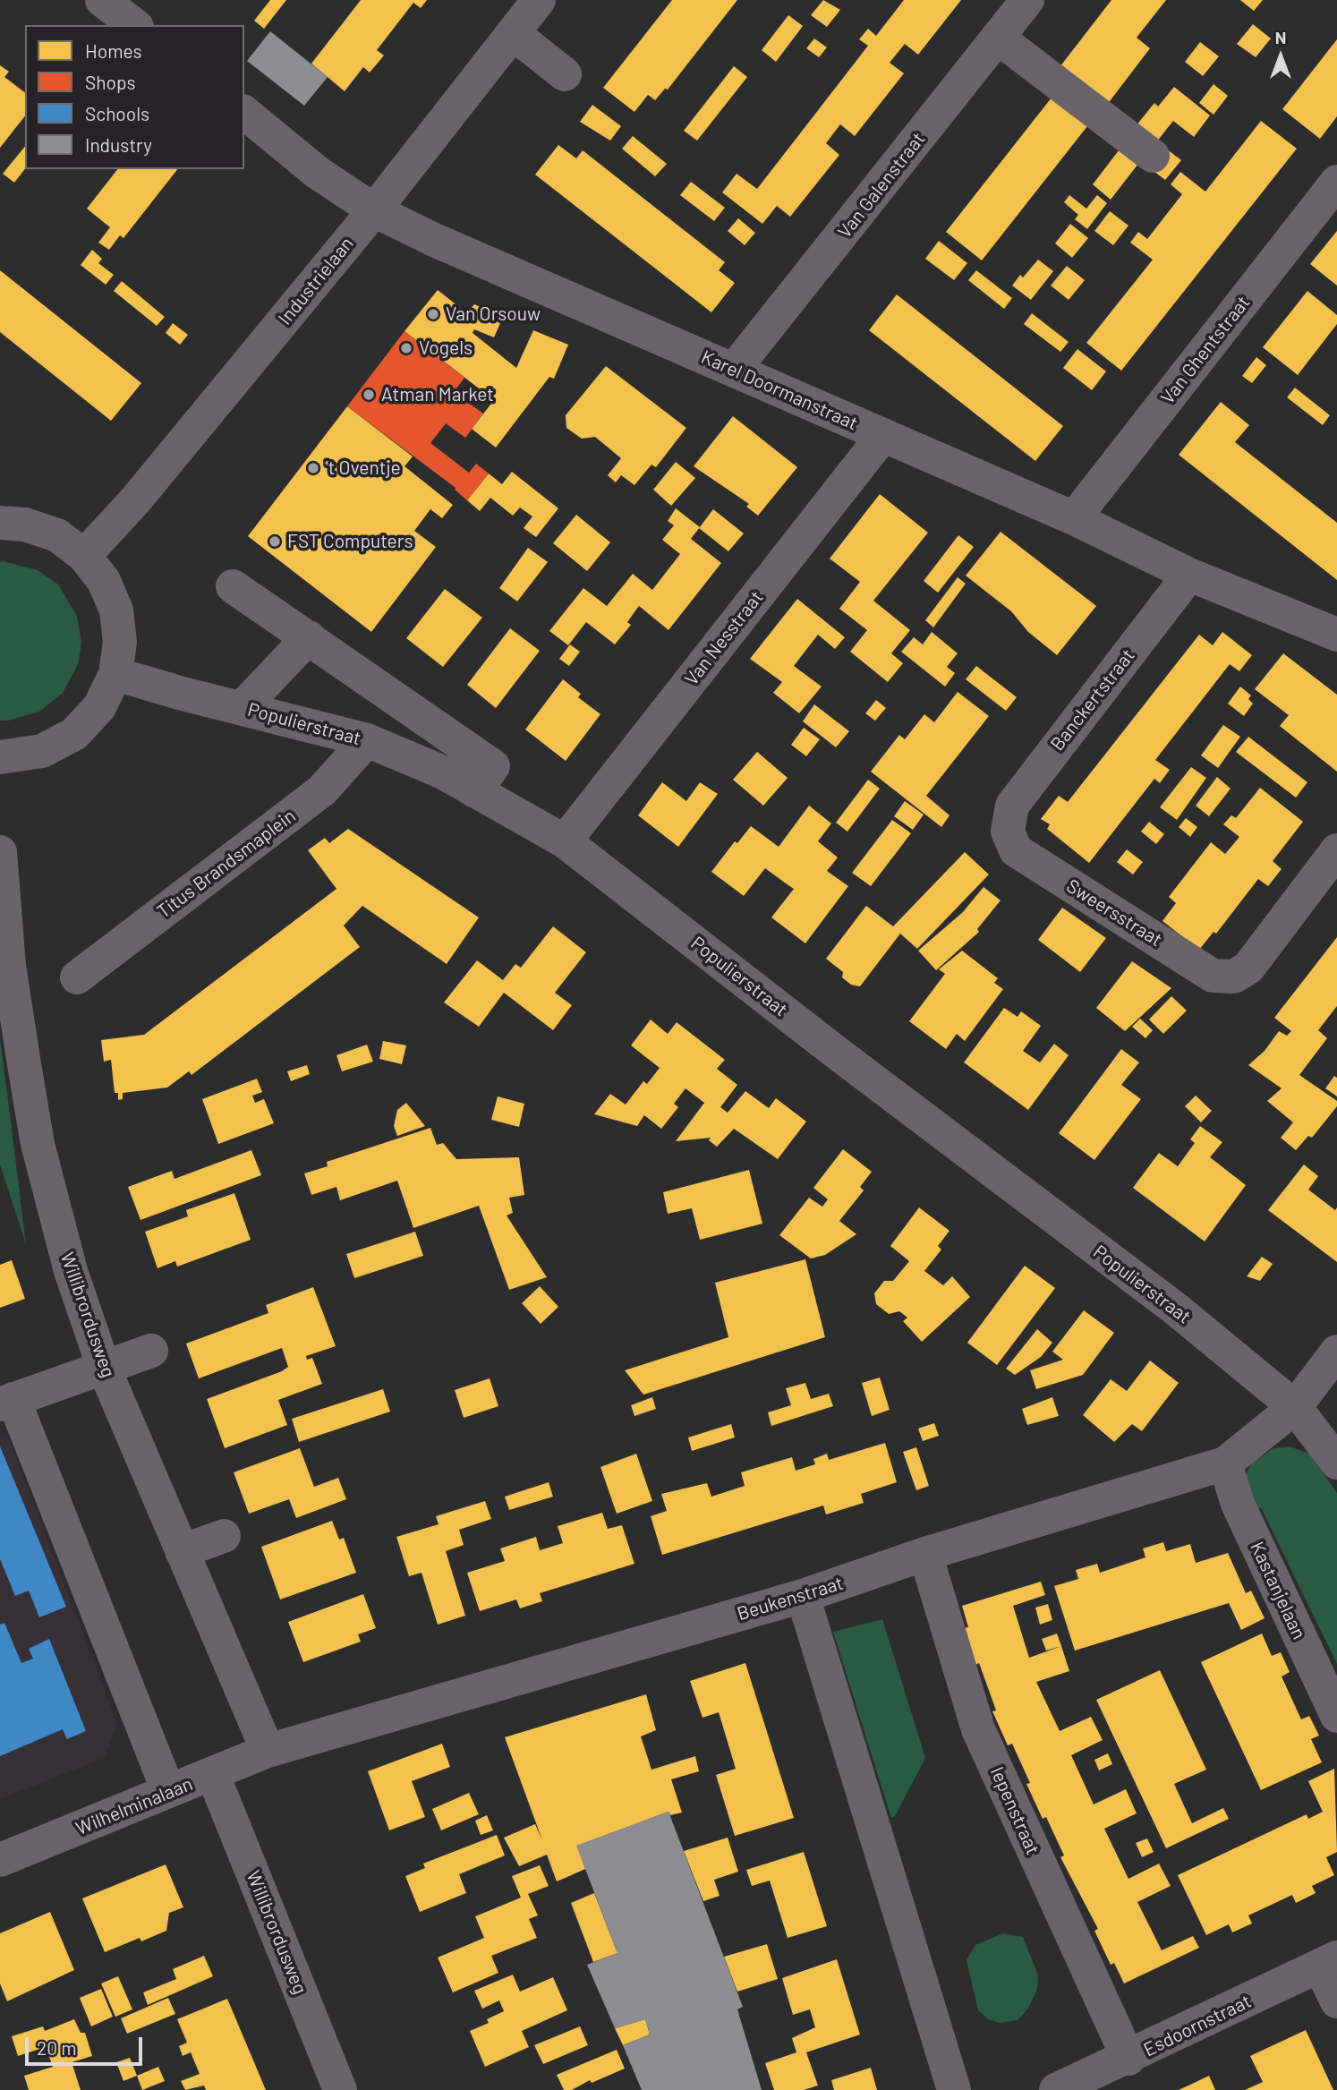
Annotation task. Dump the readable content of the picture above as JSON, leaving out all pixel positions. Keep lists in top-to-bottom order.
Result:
{
  "streets": {
    "street": [
      "Van Galenstraat",
      "Industrielaan",
      "Van Ghentstraat",
      "Karel Doormanstraat",
      "Van Nesstraat",
      "Banckertstraat",
      "Populierstraat",
      "Titus Brandsmaplein",
      "Sweersstraat",
      "Willibrordusweg",
      "Kastanjelaan",
      "Beukenstraat",
      "Wilhelminalaan",
      "Iepenstraat",
      "Esdoornstraat"
    ]
  },
  "crossings": [
    ["Van Galenstraat", "Karel Doormanstraat"],
    ["Industrielaan", "Karel Doormanstraat"],
    ["Van Ghentstraat", "Karel Doormanstraat"],
    ["Karel Doormanstraat", "Van Nesstraat"],
    ["Karel Doormanstraat", "Banckertstraat"],
    ["Van Nesstraat", "Populierstraat"],
    ["Banckertstraat", "Sweersstraat"],
    ["Populierstraat", "Titus Brandsmaplein"],
    ["Populierstraat", "Beukenstraat"],
    ["Willibrordusweg", "Beukenstraat"],
    ["Willibrordusweg", "Wilhelminalaan"],
    ["Kastanjelaan", "Beukenstraat"],
    ["Beukenstraat", "Wilhelminalaan"],
    ["Beukenstraat", "Iepenstraat"],
    ["Iepenstraat", "Esdoornstraat"]
  ],
  "places": [
    "Van Orsouw",
    "Vogels",
    "Atman Market",
    "'t Oventje",
    "FST Computers"
  ],
  "legend": [
    "Homes",
    "Shops",
    "Schools",
    "Industry"
  ],
  "scale_bar": "20 m",
  "north": "top"
}
